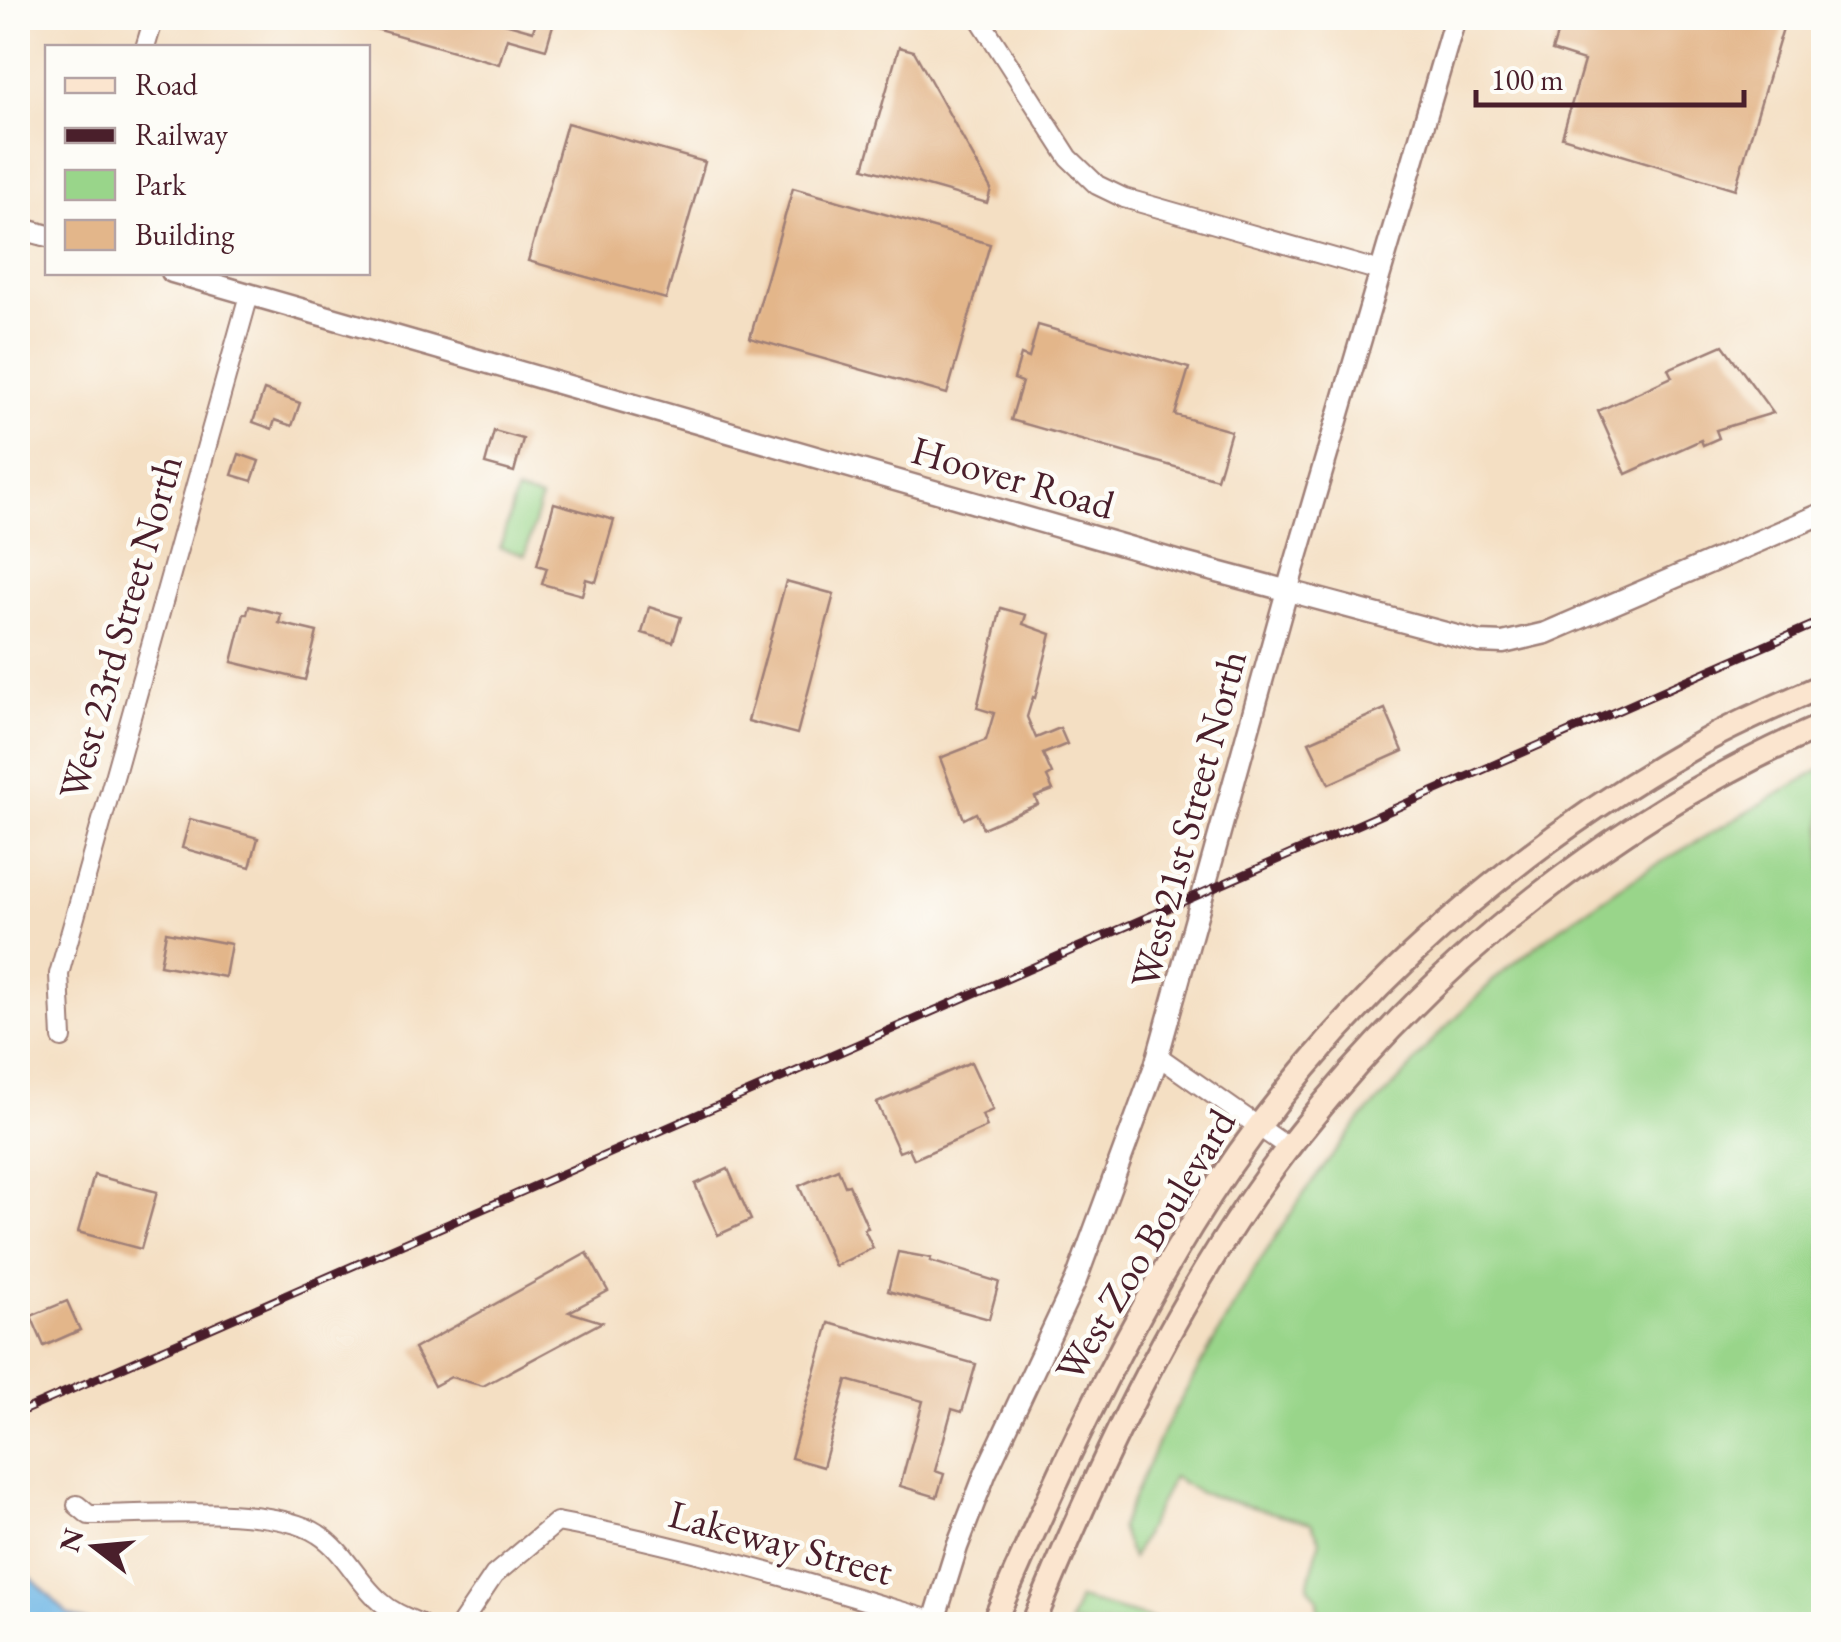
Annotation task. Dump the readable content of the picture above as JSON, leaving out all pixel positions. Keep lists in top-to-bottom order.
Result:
{
  "streets": {
    "main road": ["West Zoo Boulevard"],
    "street": [
      "Hoover Road",
      "West 23rd Street North",
      "West 21st Street North",
      "Lakeway Street"
    ]
  },
  "crossings": [
    ["Hoover Road", "West 23rd Street North"],
    ["Hoover Road", "West 21st Street North"],
    ["West 21st Street North", "Lakeway Street"]
  ],
  "legend": [
    "Road",
    "Railway",
    "Park",
    "Building"
  ],
  "scale_bar": "100 m",
  "north": "left"
}
